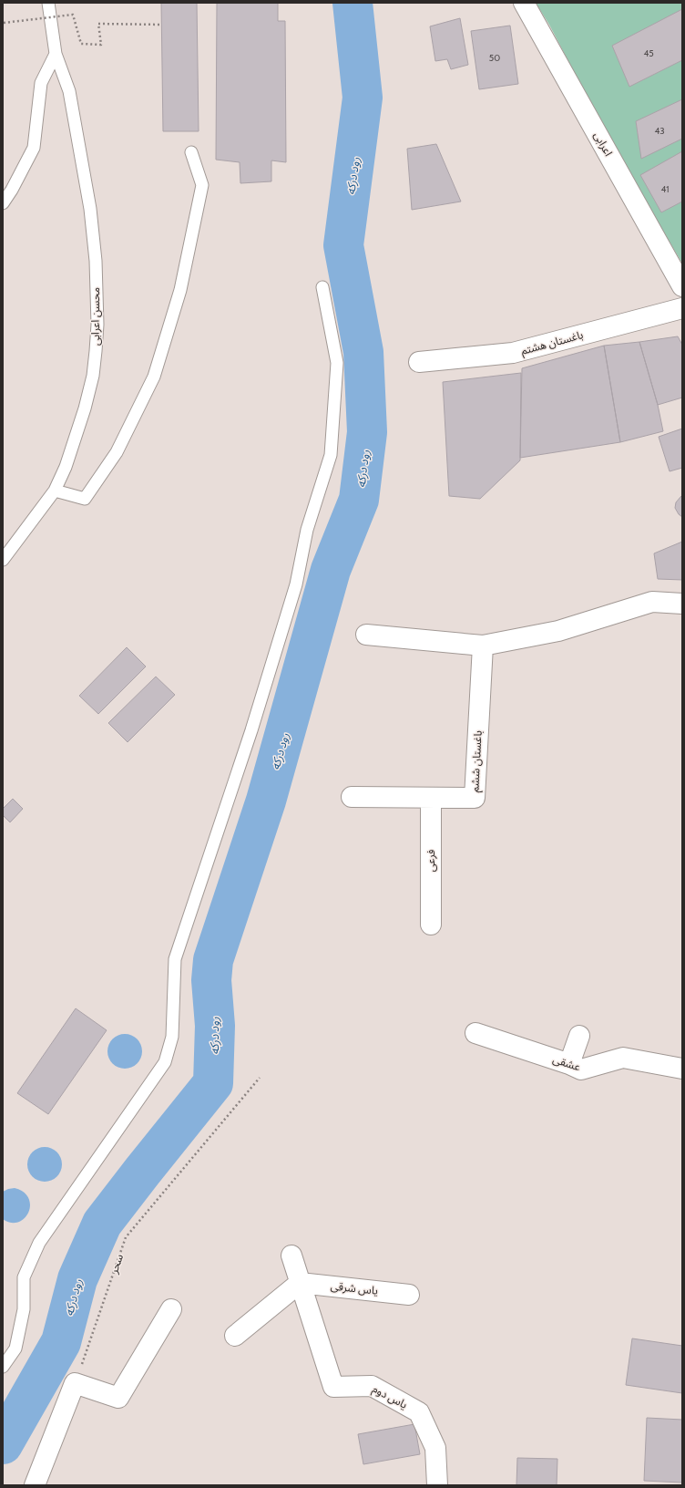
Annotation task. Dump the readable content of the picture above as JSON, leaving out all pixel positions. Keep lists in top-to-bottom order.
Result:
{
  "streets": {
    "street": [
      "اعرابی",
      "باغستان هشتم",
      "باغستان ششم",
      "فرعی",
      "عشقی",
      "یاس شرقی",
      "یاس دوم"
    ],
    "lane": ["محسن اعرابی"],
    "path": ["سحر"]
  },
  "crossings": [
    ["باغستان ششم", "فرعی"],
    ["یاس شرقی", "یاس دوم"]
  ],
  "water": ["رود درکه"],
  "house_numbers": [
    "45",
    "50",
    "43",
    "41"
  ]
}
